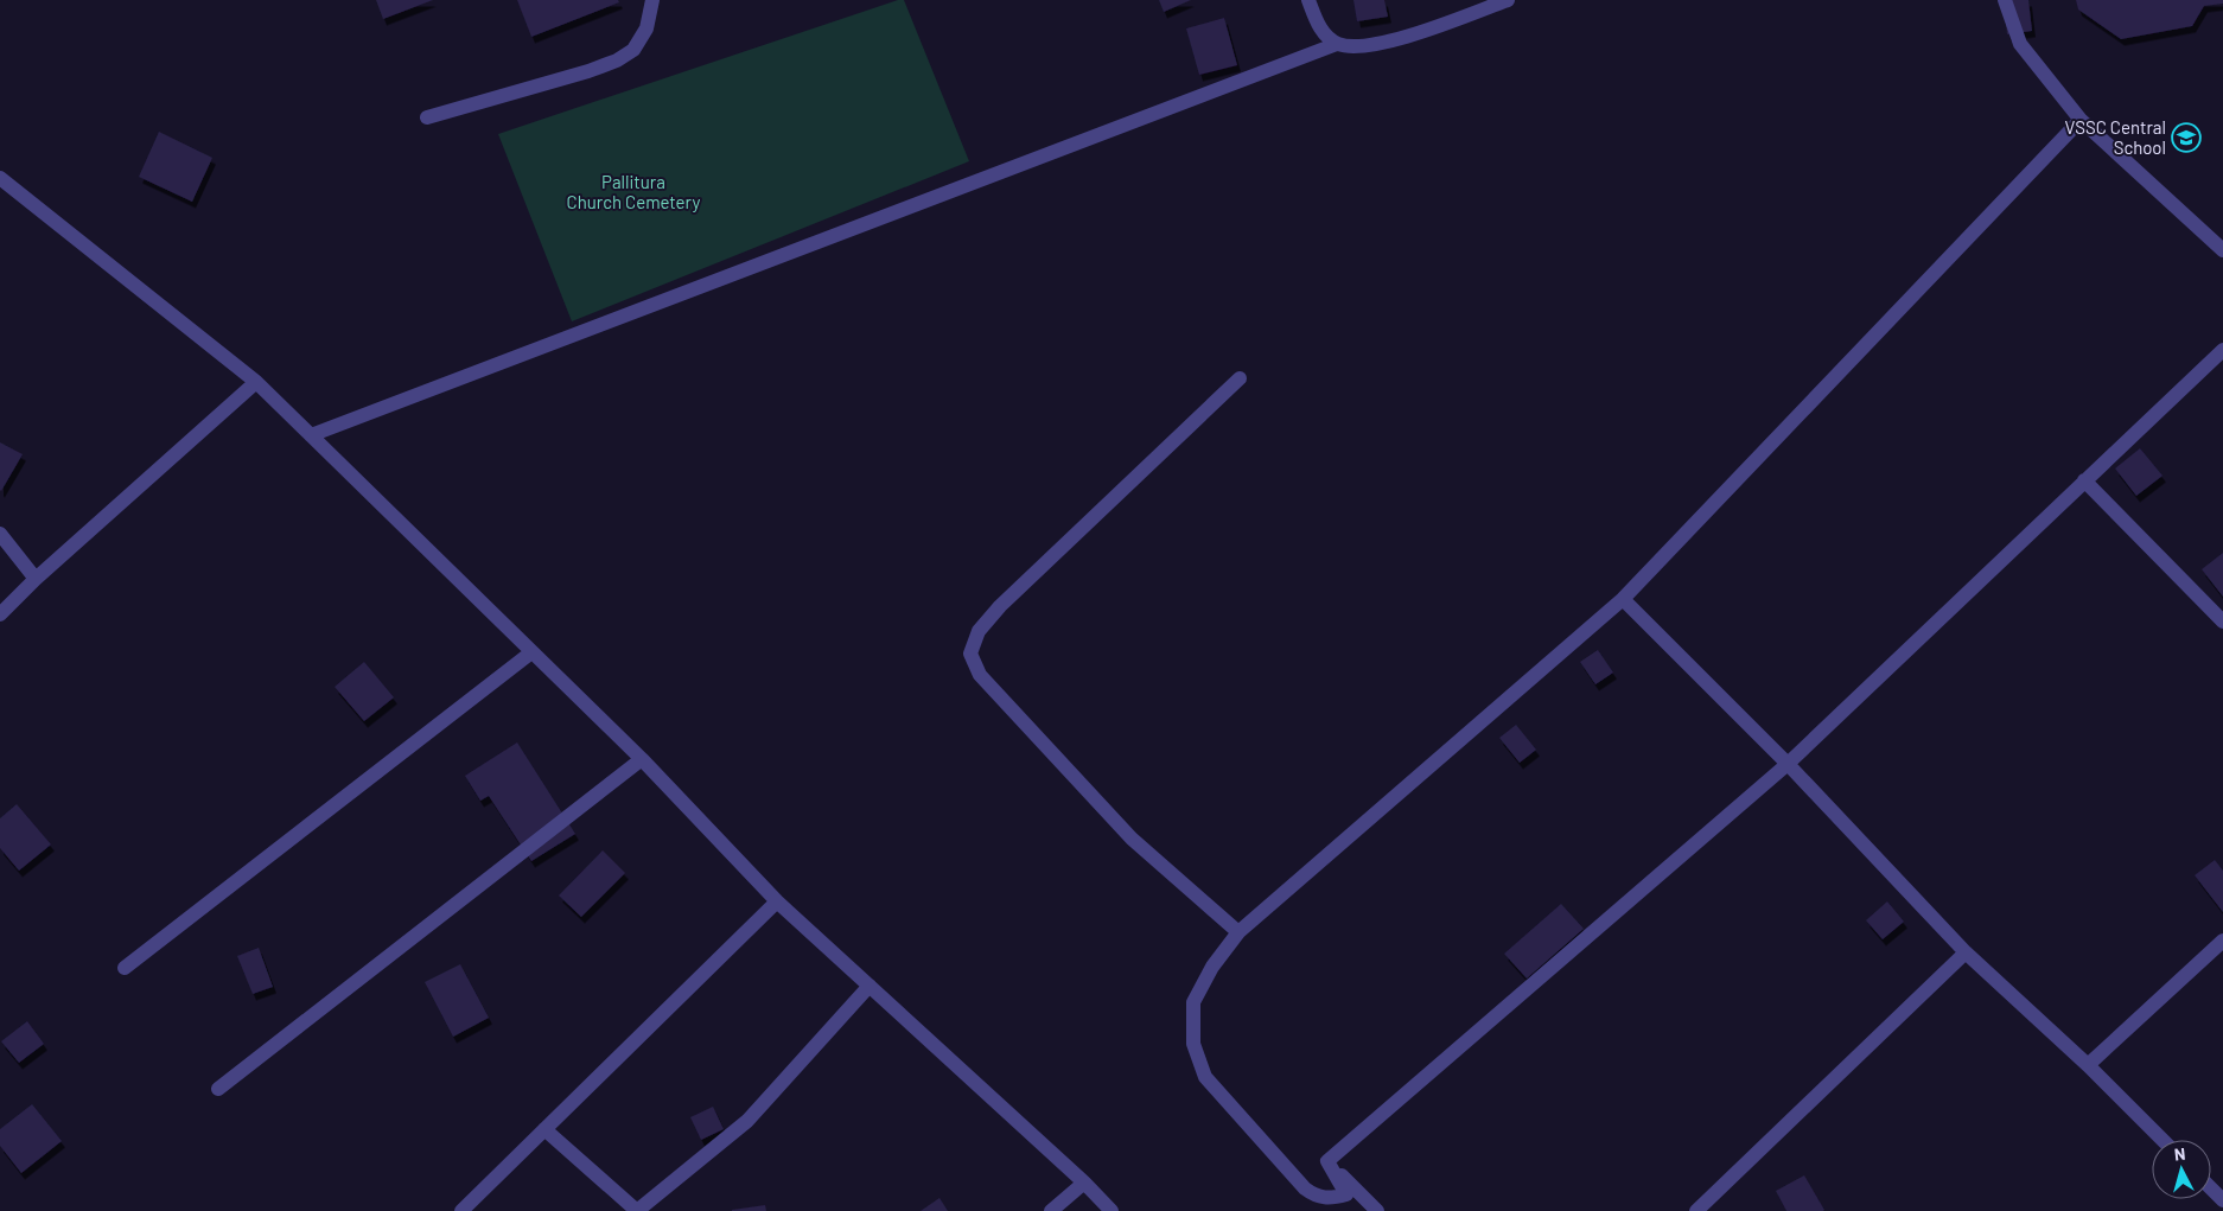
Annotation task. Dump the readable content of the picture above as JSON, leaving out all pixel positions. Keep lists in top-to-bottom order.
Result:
{
  "parks": ["Pallitura Church Cemetery"],
  "places": {
    "school or university": ["VSSC Central School"]
  },
  "north": "top"
}
